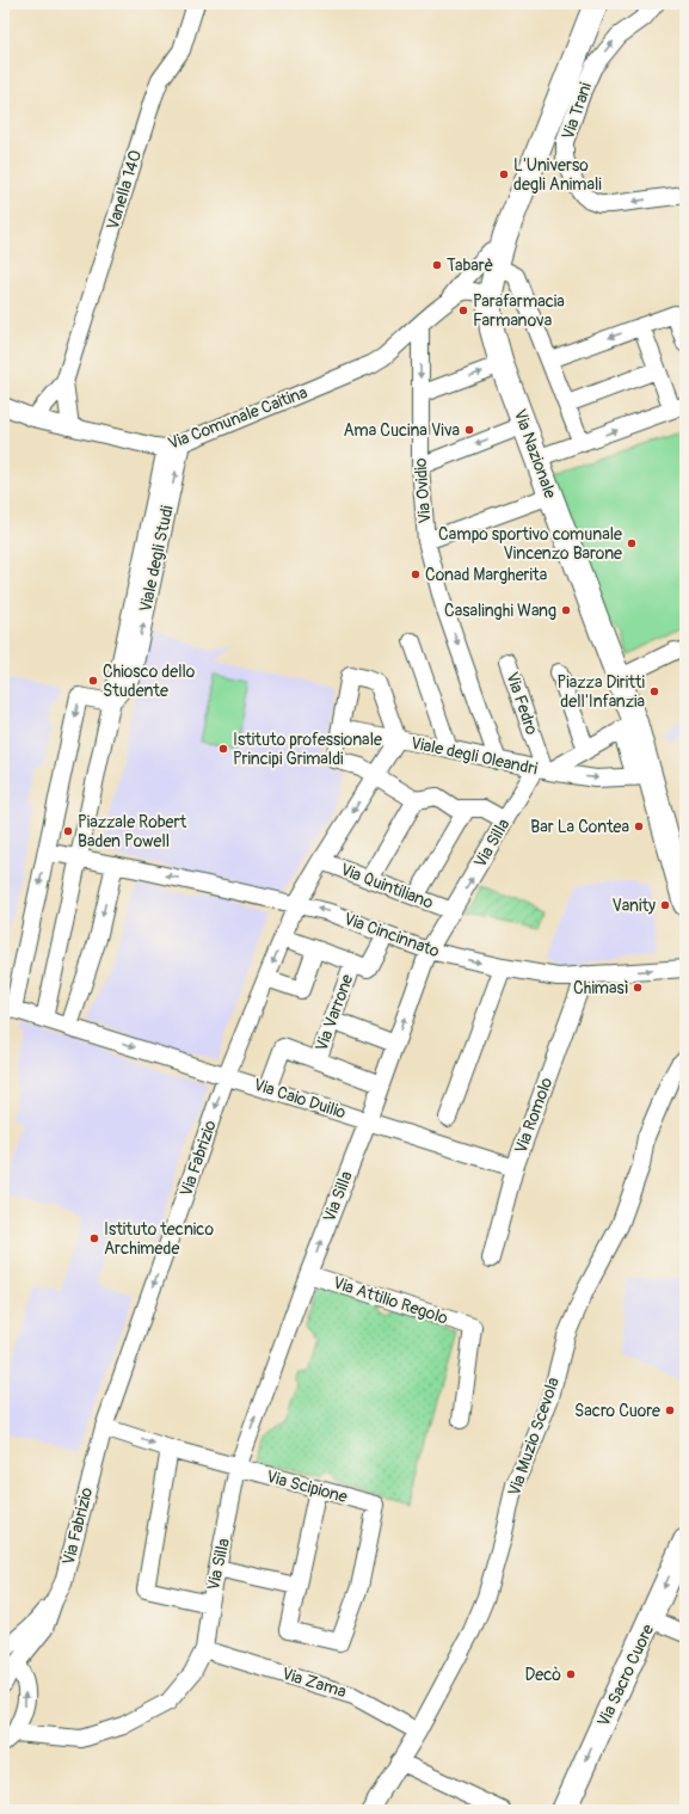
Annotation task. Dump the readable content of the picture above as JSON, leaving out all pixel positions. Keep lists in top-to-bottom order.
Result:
{
  "streets": {
    "street": [
      "Via Trani",
      "Vanella 140",
      "Via Comunale Caitina",
      "Via Nazionale",
      "Via Ovidio",
      "Viale degli Studi",
      "Via Fedro",
      "Viale degli Oleandri",
      "Via Silla",
      "Via Quintiliano",
      "Via Cincinnato",
      "Via Varrone",
      "Via Caio Duilio",
      "Via Romolo",
      "Via Fabrizio",
      "Via Attilio Regolo",
      "Via Muzio Scevola",
      "Via Scipione",
      "Via Sacro Cuore",
      "Via Zama"
    ]
  },
  "crossings": [
    ["Via Trani", "Via Nazionale"],
    ["Via Comunale Caitina", "Via Ovidio"],
    ["Via Comunale Caitina", "Viale degli Studi"],
    ["Via Nazionale", "Viale degli Oleandri"],
    ["Via Ovidio", "Viale degli Oleandri"],
    ["Viale degli Studi", "Via Cincinnato"],
    ["Viale degli Studi", "Via Caio Duilio"],
    ["Via Fedro", "Viale degli Oleandri"],
    ["Via Fedro", "Via Silla"],
    ["Viale degli Oleandri", "Via Silla"],
    ["Viale degli Oleandri", "Via Fabrizio"],
    ["Via Silla", "Via Quintiliano"],
    ["Via Silla", "Via Cincinnato"],
    ["Via Silla", "Via Caio Duilio"],
    ["Via Silla", "Via Attilio Regolo"],
    ["Via Silla", "Via Scipione"],
    ["Via Silla", "Via Zama"],
    ["Via Quintiliano", "Via Fabrizio"],
    ["Via Cincinnato", "Via Varrone"],
    ["Via Cincinnato", "Via Caio Duilio"],
    ["Via Cincinnato", "Via Romolo"],
    ["Via Cincinnato", "Via Fabrizio"],
    ["Via Caio Duilio", "Via Romolo"],
    ["Via Caio Duilio", "Via Fabrizio"],
    ["Via Fabrizio", "Via Scipione"],
    ["Via Muzio Scevola", "Via Zama"]
  ],
  "one_way": ["Via Sacro Cuore"],
  "places": [
    "L'Universo degli Animali",
    "Tabarè",
    "Parafarmacia Farmanova",
    "Ama Cucina Viva",
    "Campo sportivo comunale Vincenzo Barone",
    "Conad Margherita",
    "Casalinghi Wang",
    "Chiosco dello Studente",
    "Piazza Diritti dell'Infanzia",
    "Istituto professionale Principi Grimaldi",
    "Bar La Contea",
    "Piazzale Robert Baden Powell",
    "Vanity",
    "Chimasì",
    "Istituto tecnico Archimede",
    "Sacro Cuore",
    "Decò"
  ]
}
